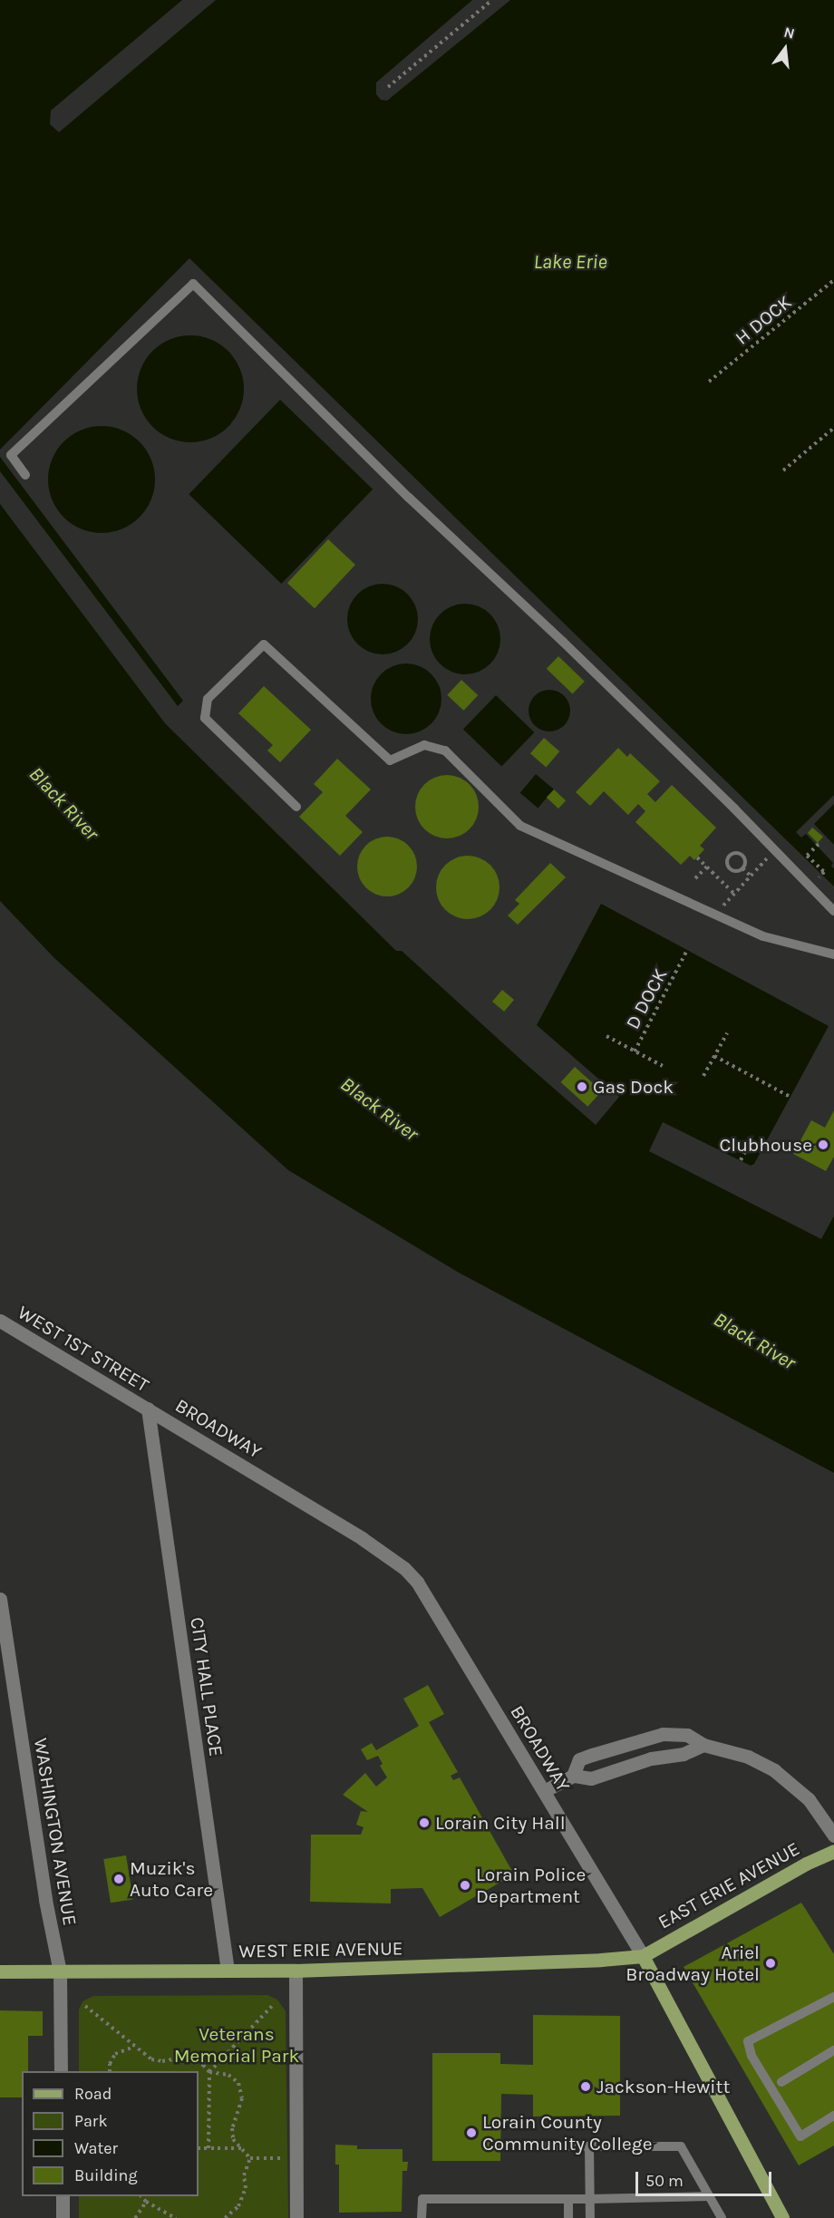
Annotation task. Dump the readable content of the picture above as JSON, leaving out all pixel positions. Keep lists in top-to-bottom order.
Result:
{
  "streets": {
    "main road": ["BROADWAY", "EAST ERIE AVENUE", "WEST ERIE AVENUE"],
    "street": ["WEST 1ST STREET", "CITY HALL PLACE", "WASHINGTON AVENUE"],
    "path": ["H DOCK", "D DOCK"]
  },
  "crossings": [
    ["WEST 1ST STREET", "BROADWAY"],
    ["WEST 1ST STREET", "CITY HALL PLACE"],
    ["BROADWAY", "CITY HALL PLACE"],
    ["BROADWAY", "EAST ERIE AVENUE"],
    ["BROADWAY", "WEST ERIE AVENUE"],
    ["CITY HALL PLACE", "WEST ERIE AVENUE"],
    ["WASHINGTON AVENUE", "WEST ERIE AVENUE"],
    ["EAST ERIE AVENUE", "WEST ERIE AVENUE"]
  ],
  "water": ["Lake Erie", "Black River"],
  "parks": ["Veterans Memorial Park"],
  "places": [
    "Gas Dock",
    "Clubhouse",
    "Lorain City Hall",
    "Muzik's Auto Care",
    "Lorain Police Department",
    "Ariel Broadway Hotel",
    "Jackson-Hewitt",
    "Lorain County Community College"
  ],
  "legend": [
    "Road",
    "Park",
    "Water",
    "Building"
  ],
  "scale_bar": "50 m",
  "north": "top"
}
